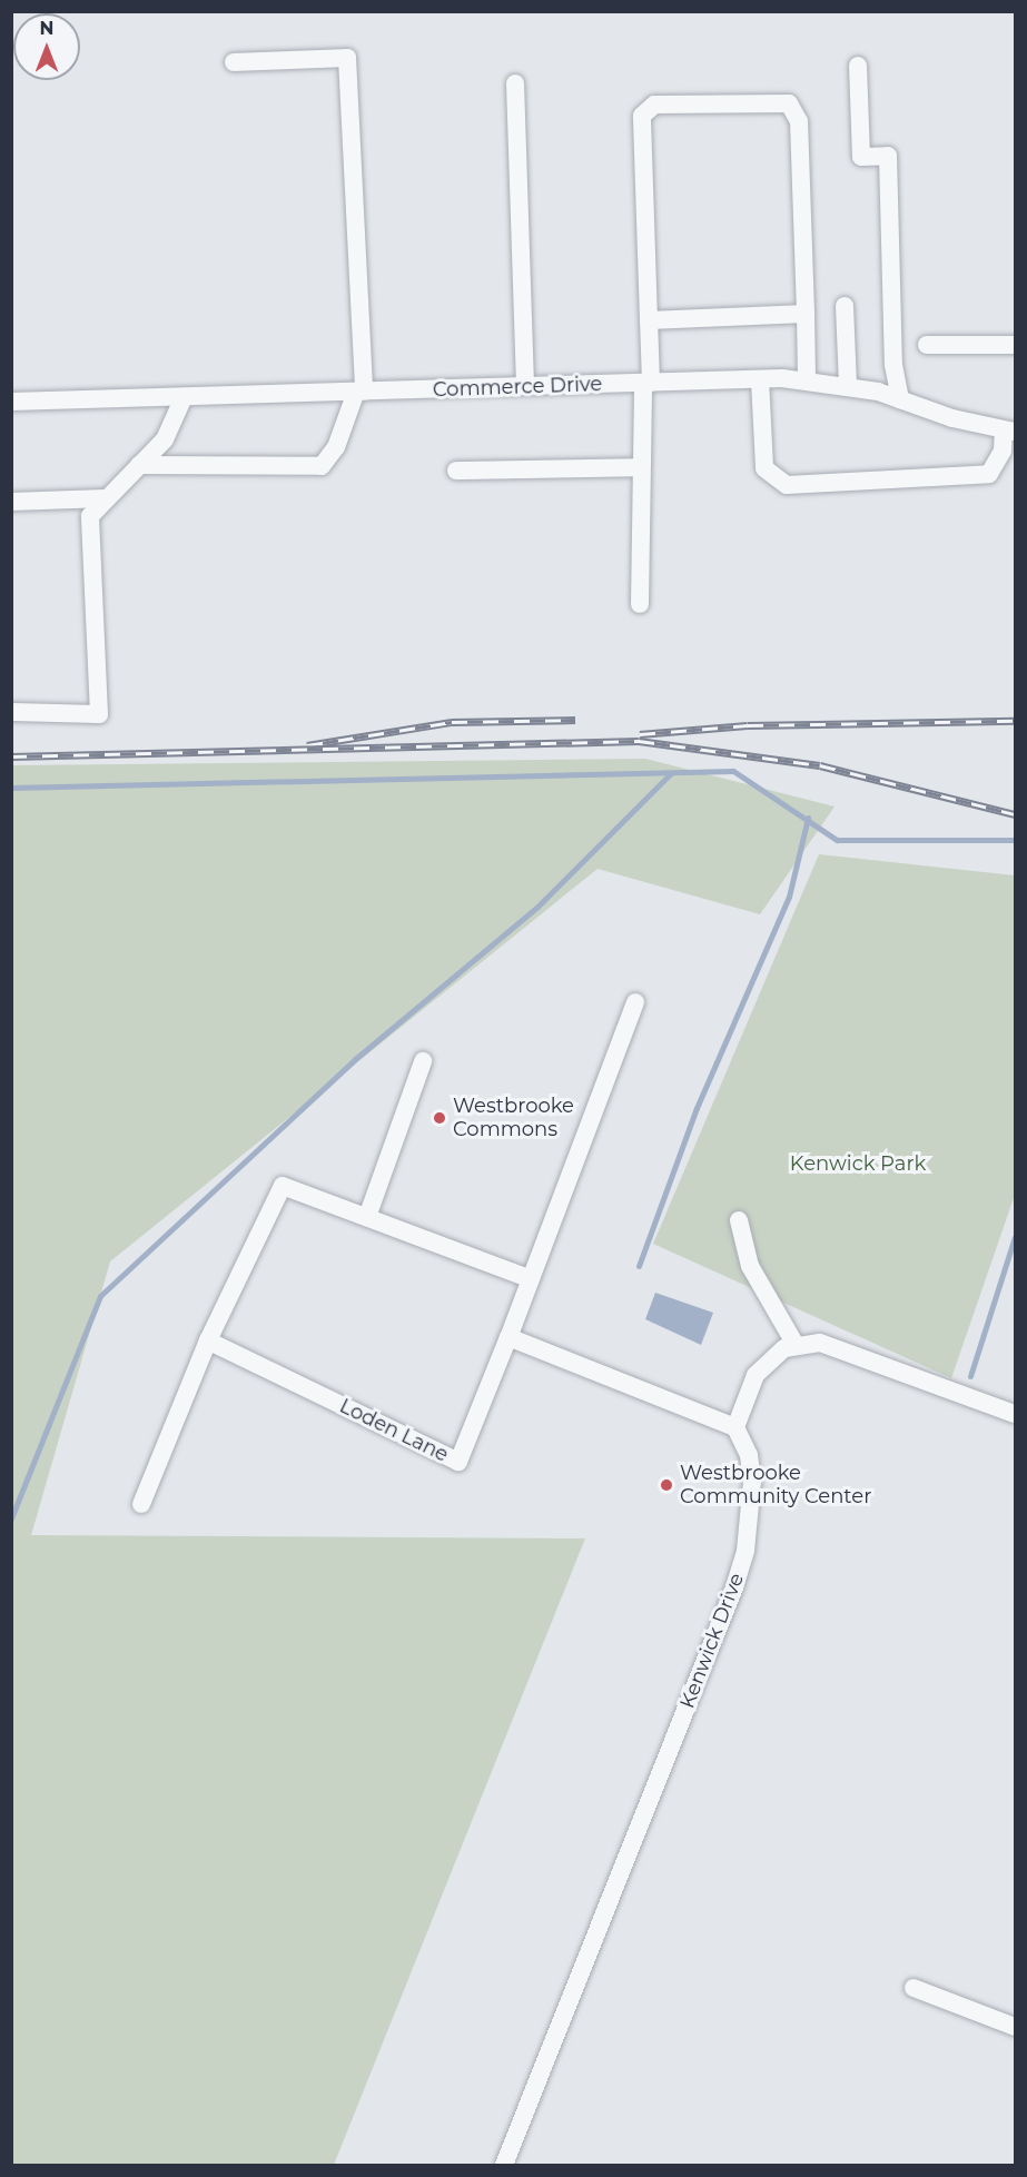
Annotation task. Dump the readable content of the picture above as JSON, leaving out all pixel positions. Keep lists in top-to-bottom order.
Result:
{
  "streets": {
    "street": ["Commerce Drive", "Loden Lane", "Kenwick Drive"]
  },
  "parks": ["Kenwick Park"],
  "places": ["Westbrooke Commons", "Westbrooke Community Center"],
  "north": "top"
}
